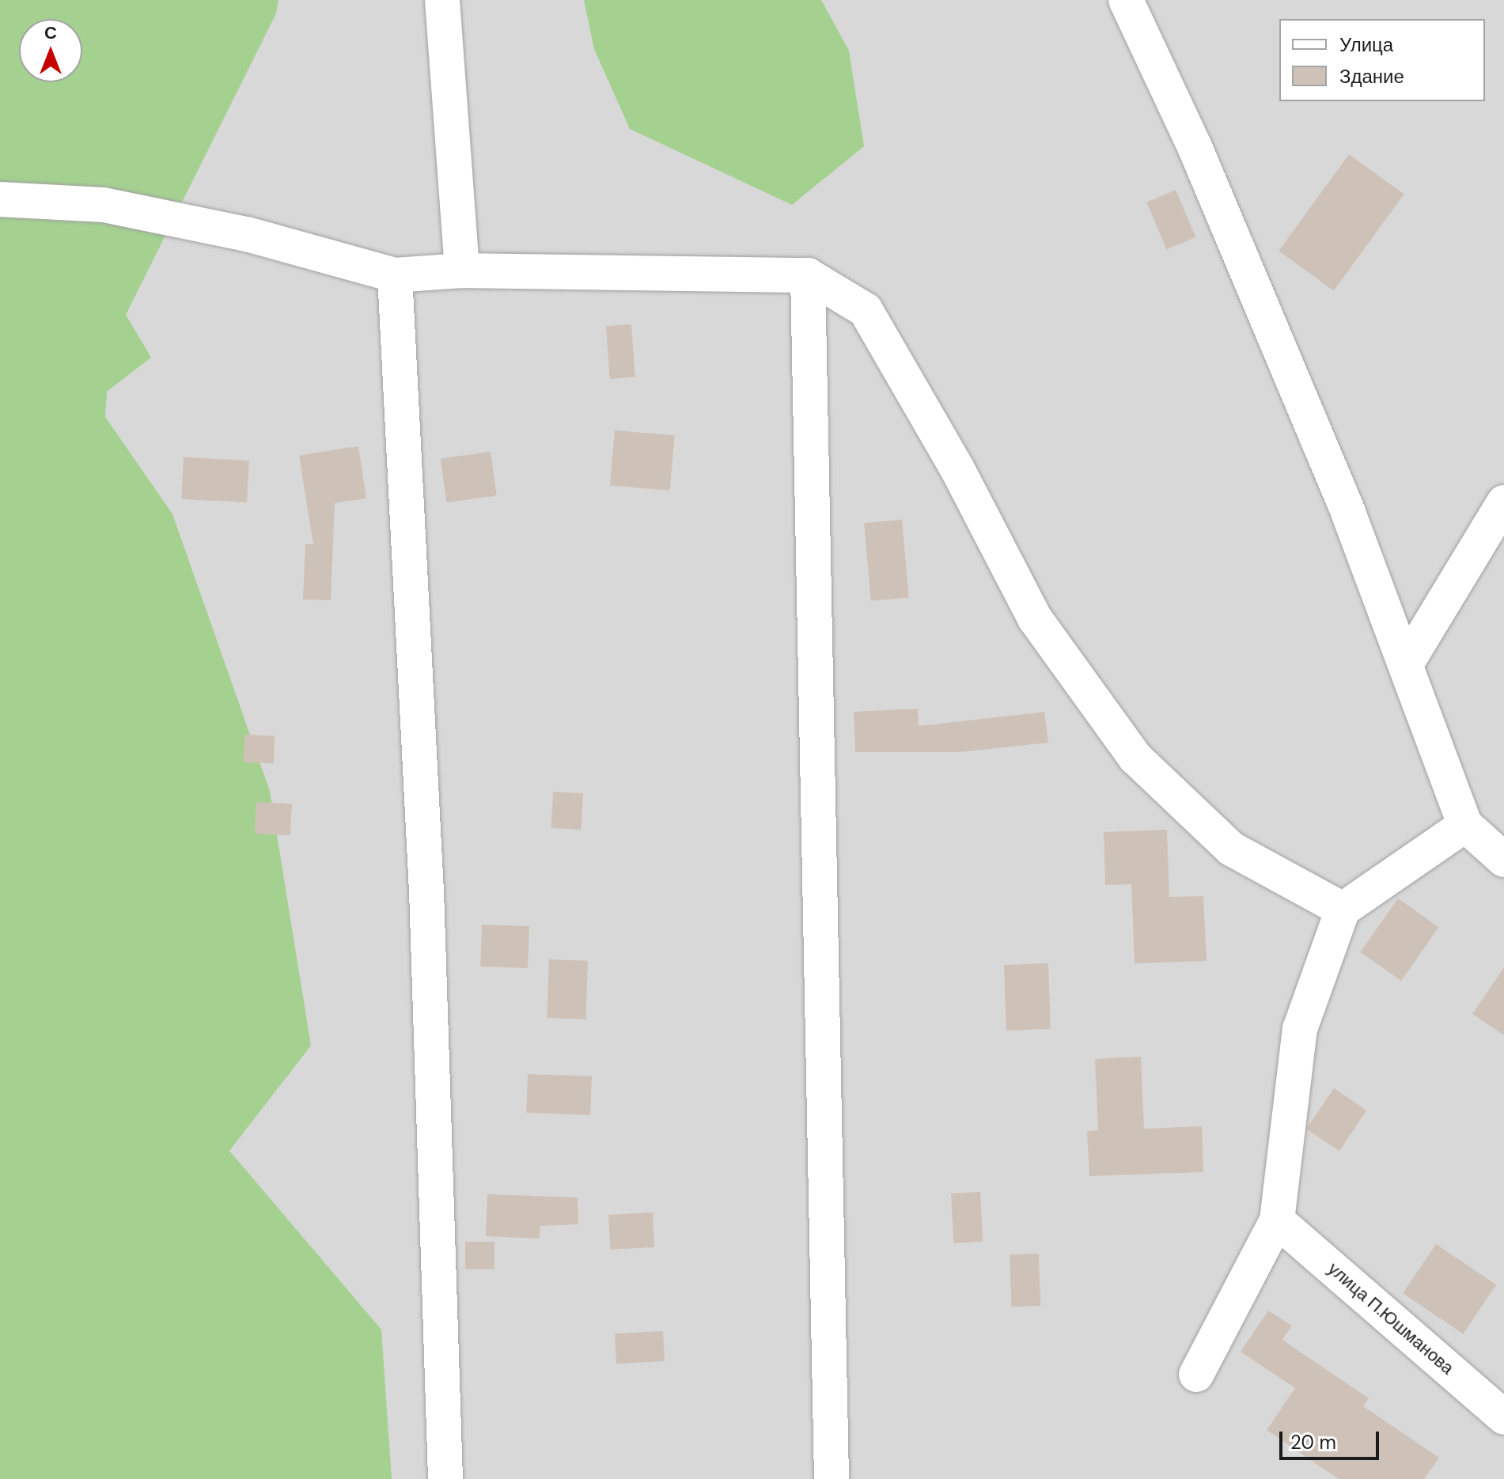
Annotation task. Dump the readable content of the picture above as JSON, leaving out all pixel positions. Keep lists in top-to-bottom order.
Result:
{
  "streets": {
    "street": ["улица П.Юшманова"]
  },
  "legend": ["Улица", "Здание"],
  "scale_bar": "20 m",
  "north": "top"
}
